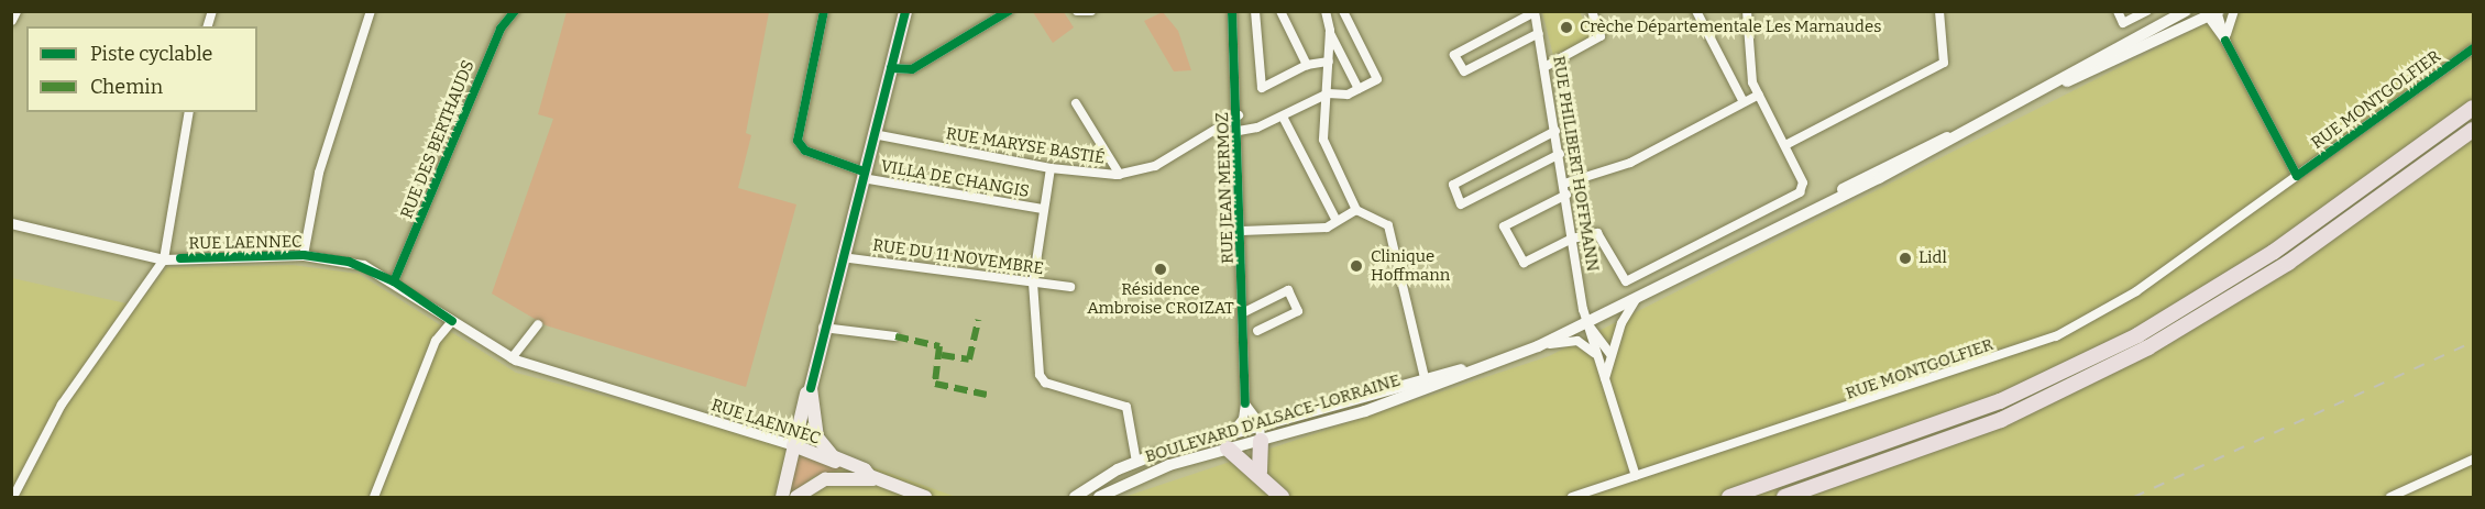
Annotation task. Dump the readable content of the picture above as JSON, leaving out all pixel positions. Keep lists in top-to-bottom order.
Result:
{
  "streets": {
    "main road": ["RUE LAENNEC", "BOULEVARD D'ALSACE-LORRAINE"],
    "street": [
      "RUE MONTGOLFIER",
      "RUE DES BERTHAUDS",
      "RUE MARYSE BASTIÉ",
      "RUE PHILIBERT HOFFMANN",
      "VILLA DE CHANGIS",
      "RUE JEAN MERMOZ",
      "RUE DU 11 NOVEMBRE"
    ]
  },
  "crossings": [
    ["RUE MONTGOLFIER", "RUE PHILIBERT HOFFMANN"],
    ["RUE DES BERTHAUDS", "RUE LAENNEC"],
    ["RUE MARYSE BASTIÉ", "RUE JEAN MERMOZ"],
    ["RUE PHILIBERT HOFFMANN", "BOULEVARD D'ALSACE-LORRAINE"],
    ["RUE JEAN MERMOZ", "BOULEVARD D'ALSACE-LORRAINE"]
  ],
  "places": [
    "Crèche Départementale Les Marnaudes",
    "Lidl",
    "Clinique Hoffmann",
    "Résidence Ambroise CROIZAT"
  ],
  "legend": ["Piste cyclable", "Chemin"]
}
